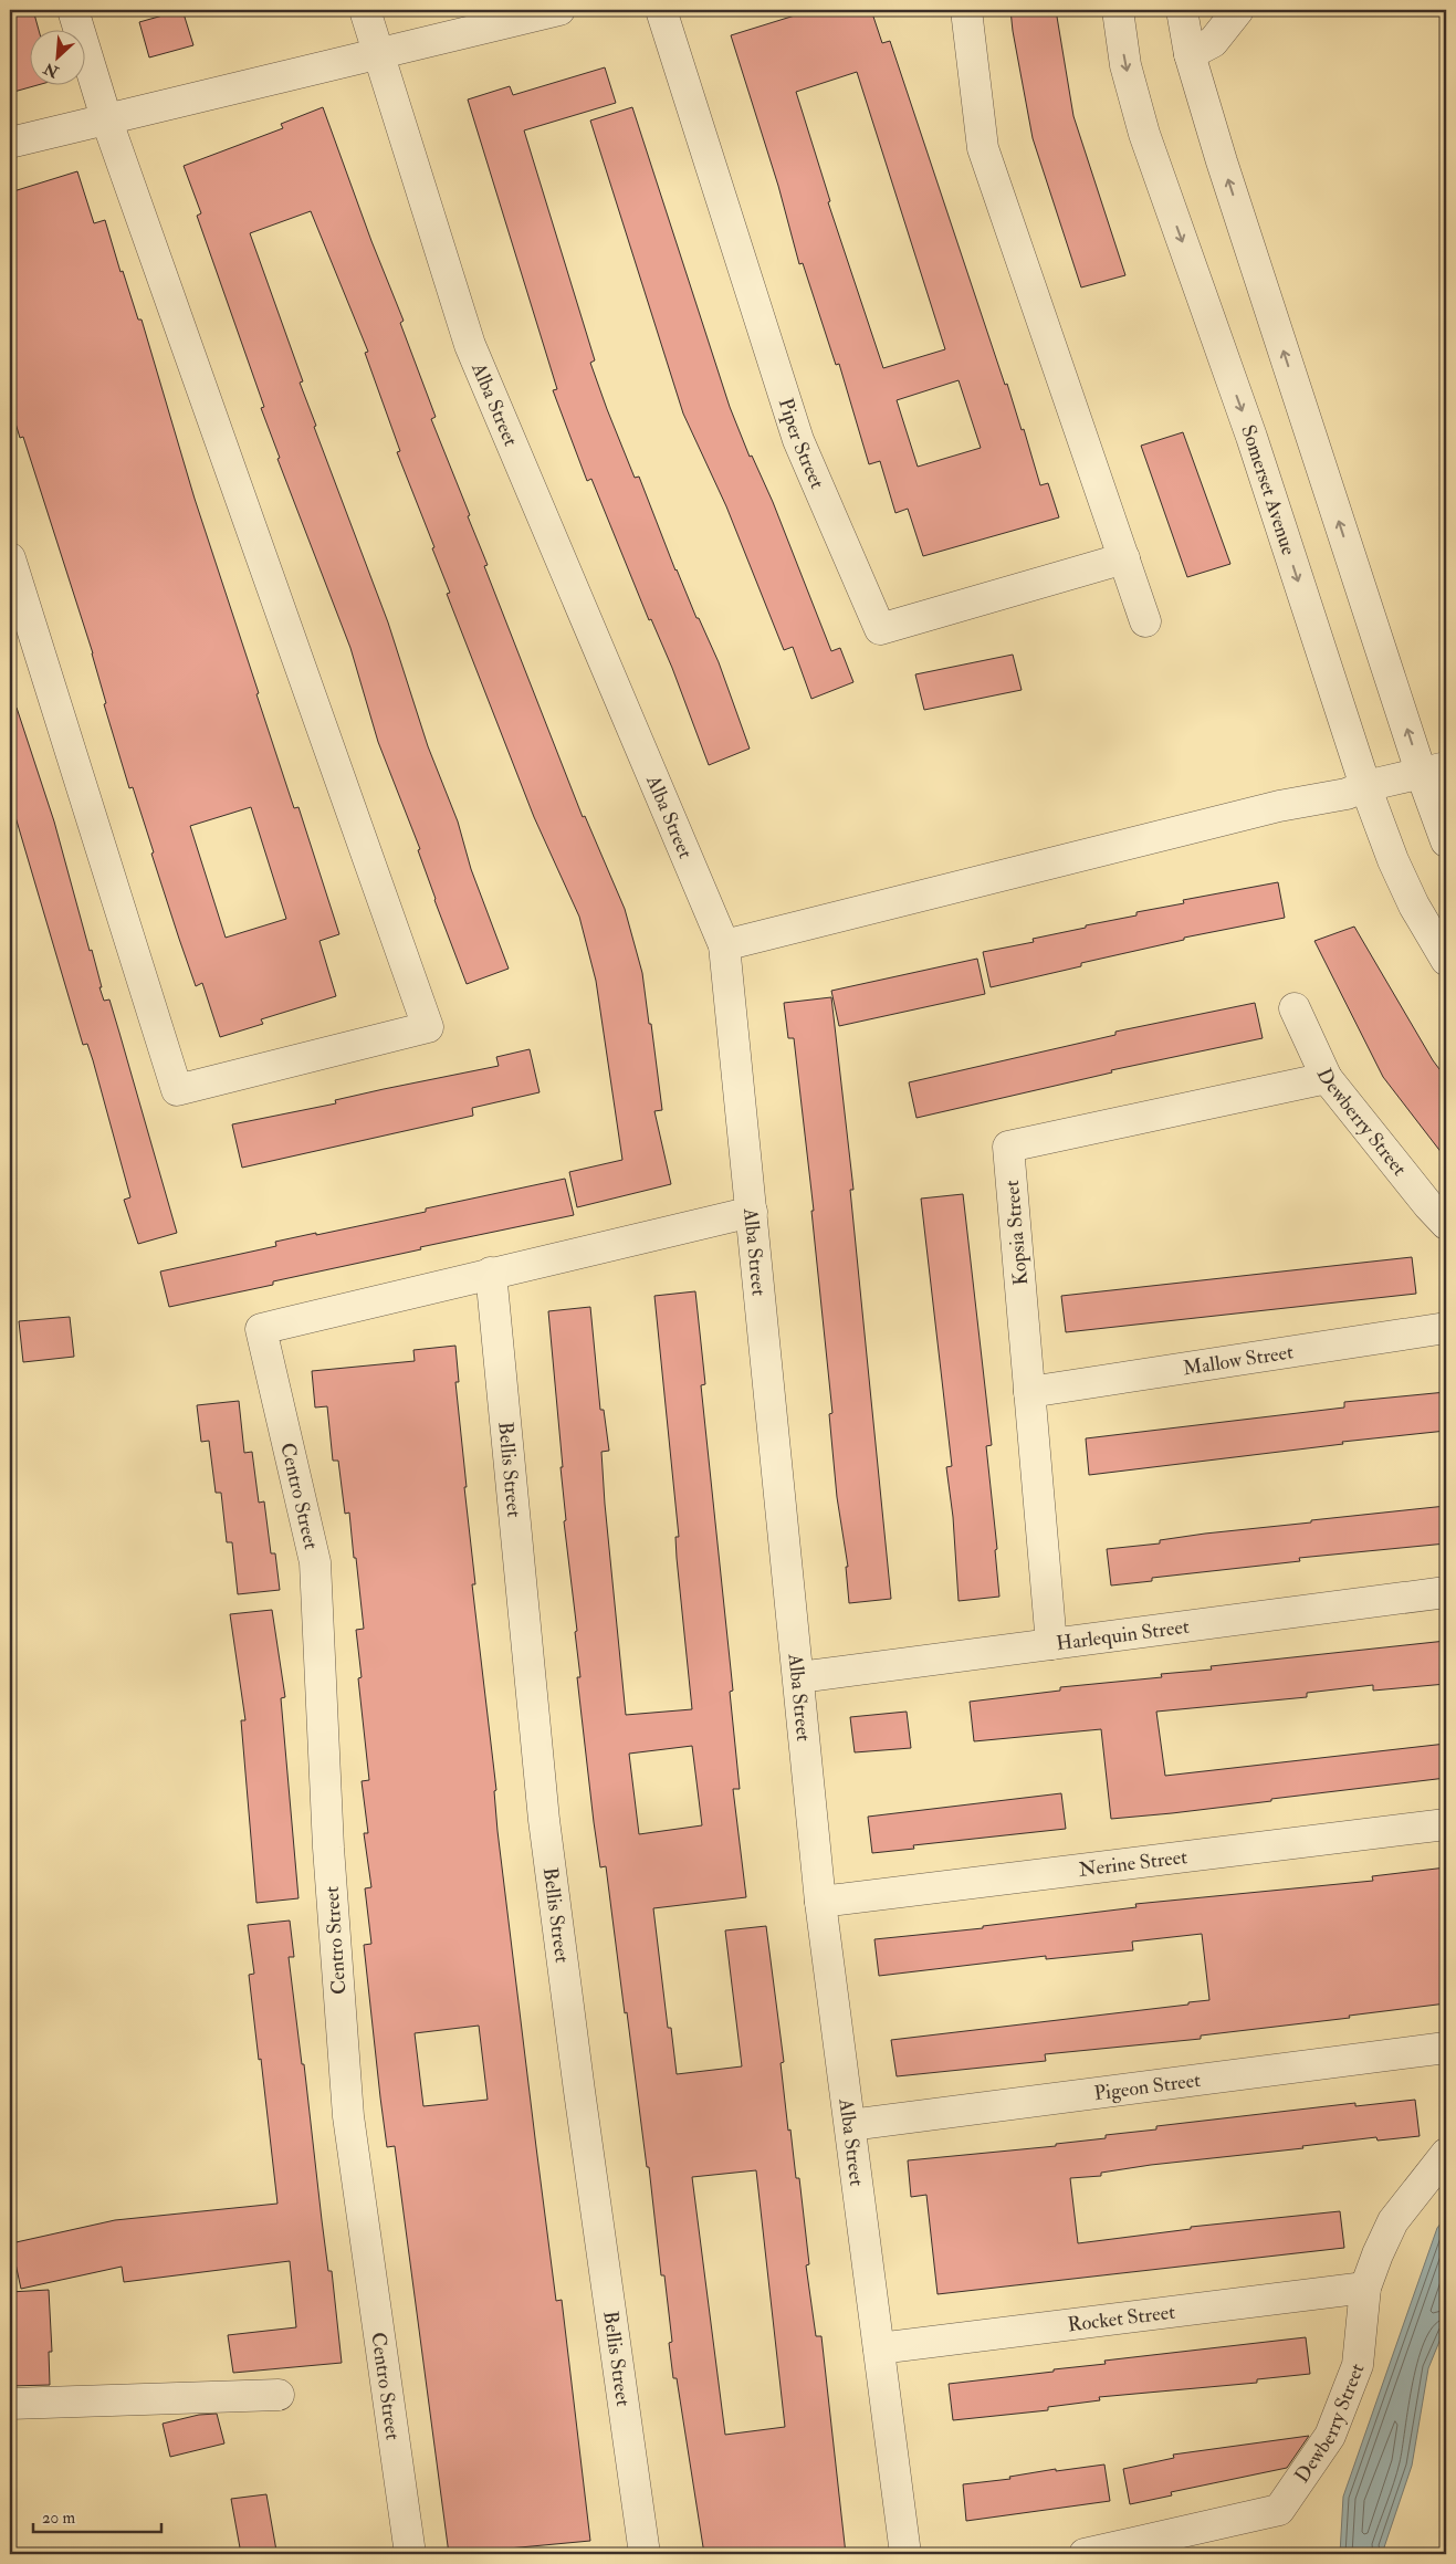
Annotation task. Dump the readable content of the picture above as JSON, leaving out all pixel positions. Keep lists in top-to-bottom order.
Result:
{
  "streets": {
    "street": [
      "Alba Street",
      "Piper Street",
      "Somerset Avenue",
      "Dewberry Street",
      "Kopsia Street",
      "Mallow Street",
      "Bellis Street",
      "Centro Street",
      "Harlequin Street",
      "Nerine Street",
      "Pigeon Street",
      "Rocket Street"
    ]
  },
  "crossings": [
    ["Alba Street", "Harlequin Street"],
    ["Alba Street", "Nerine Street"],
    ["Alba Street", "Pigeon Street"],
    ["Alba Street", "Rocket Street"],
    ["Dewberry Street", "Kopsia Street"],
    ["Dewberry Street", "Rocket Street"],
    ["Kopsia Street", "Mallow Street"],
    ["Kopsia Street", "Harlequin Street"],
    ["Bellis Street", "Centro Street"]
  ],
  "scale_bar": "20 m",
  "north": "bottom left"
}
